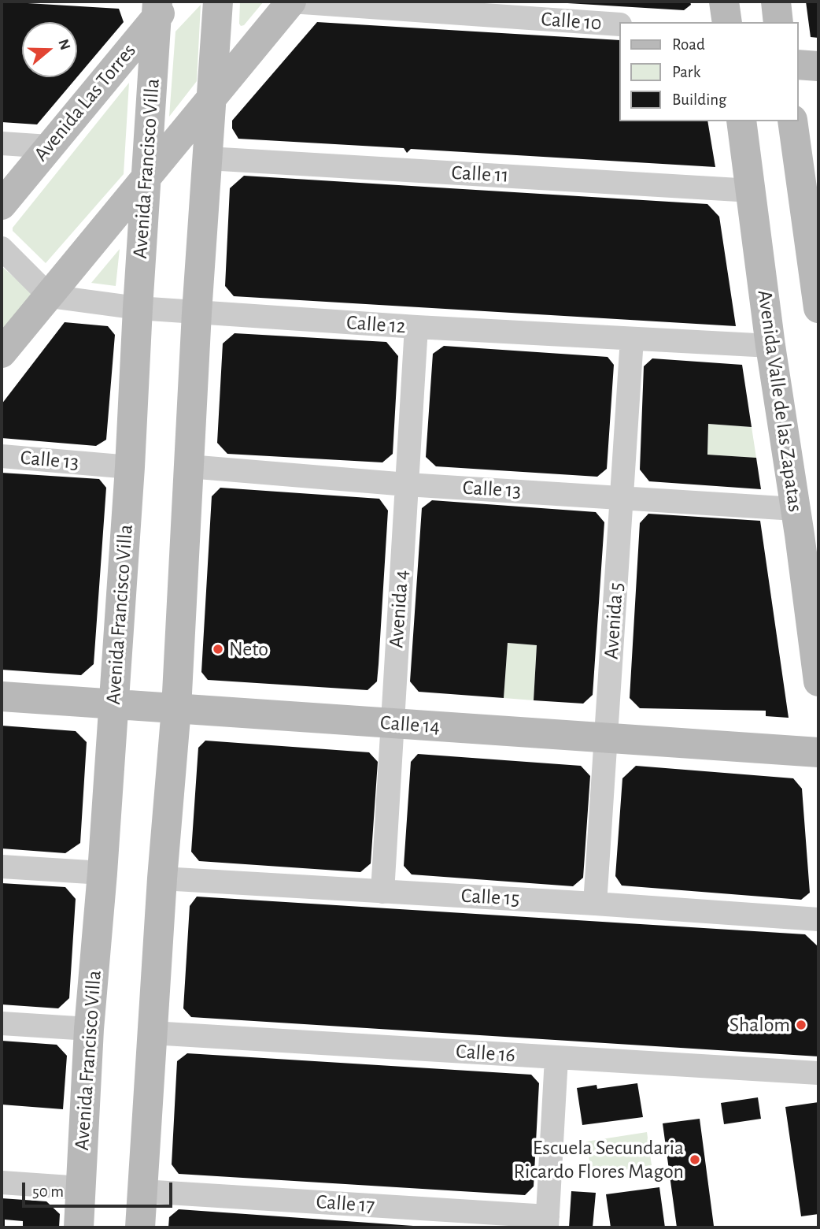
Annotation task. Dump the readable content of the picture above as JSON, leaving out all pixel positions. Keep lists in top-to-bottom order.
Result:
{
  "streets": {
    "main road": [
      "Avenida Las Torres",
      "Avenida Francisco Villa",
      "Avenida Valle de las Zapatas",
      "Calle 14"
    ],
    "street": [
      "Calle 10",
      "Calle 11",
      "Calle 12",
      "Calle 13",
      "Avenida 4",
      "Avenida 5",
      "Calle 15",
      "Calle 16",
      "Calle 17"
    ]
  },
  "crossings": [
    ["Avenida Las Torres", "Avenida Francisco Villa"],
    ["Avenida Francisco Villa", "Calle 12"],
    ["Avenida Francisco Villa", "Calle 13"],
    ["Avenida Francisco Villa", "Calle 14"],
    ["Calle 11", "Avenida Valle de las Zapatas"],
    ["Calle 12", "Avenida Valle de las Zapatas"],
    ["Calle 12", "Avenida 4"],
    ["Calle 12", "Avenida 5"],
    ["Avenida Valle de las Zapatas", "Calle 13"],
    ["Calle 13", "Avenida 4"],
    ["Calle 13", "Avenida 5"],
    ["Avenida 4", "Calle 14"],
    ["Avenida 4", "Calle 15"],
    ["Avenida 5", "Calle 14"],
    ["Avenida 5", "Calle 15"]
  ],
  "places": ["Neto", "Shalom", "Escuela Secundaria Ricardo Flores Magon"],
  "legend": ["Road", "Park", "Building"],
  "scale_bar": "50 m",
  "north": "right"
}
